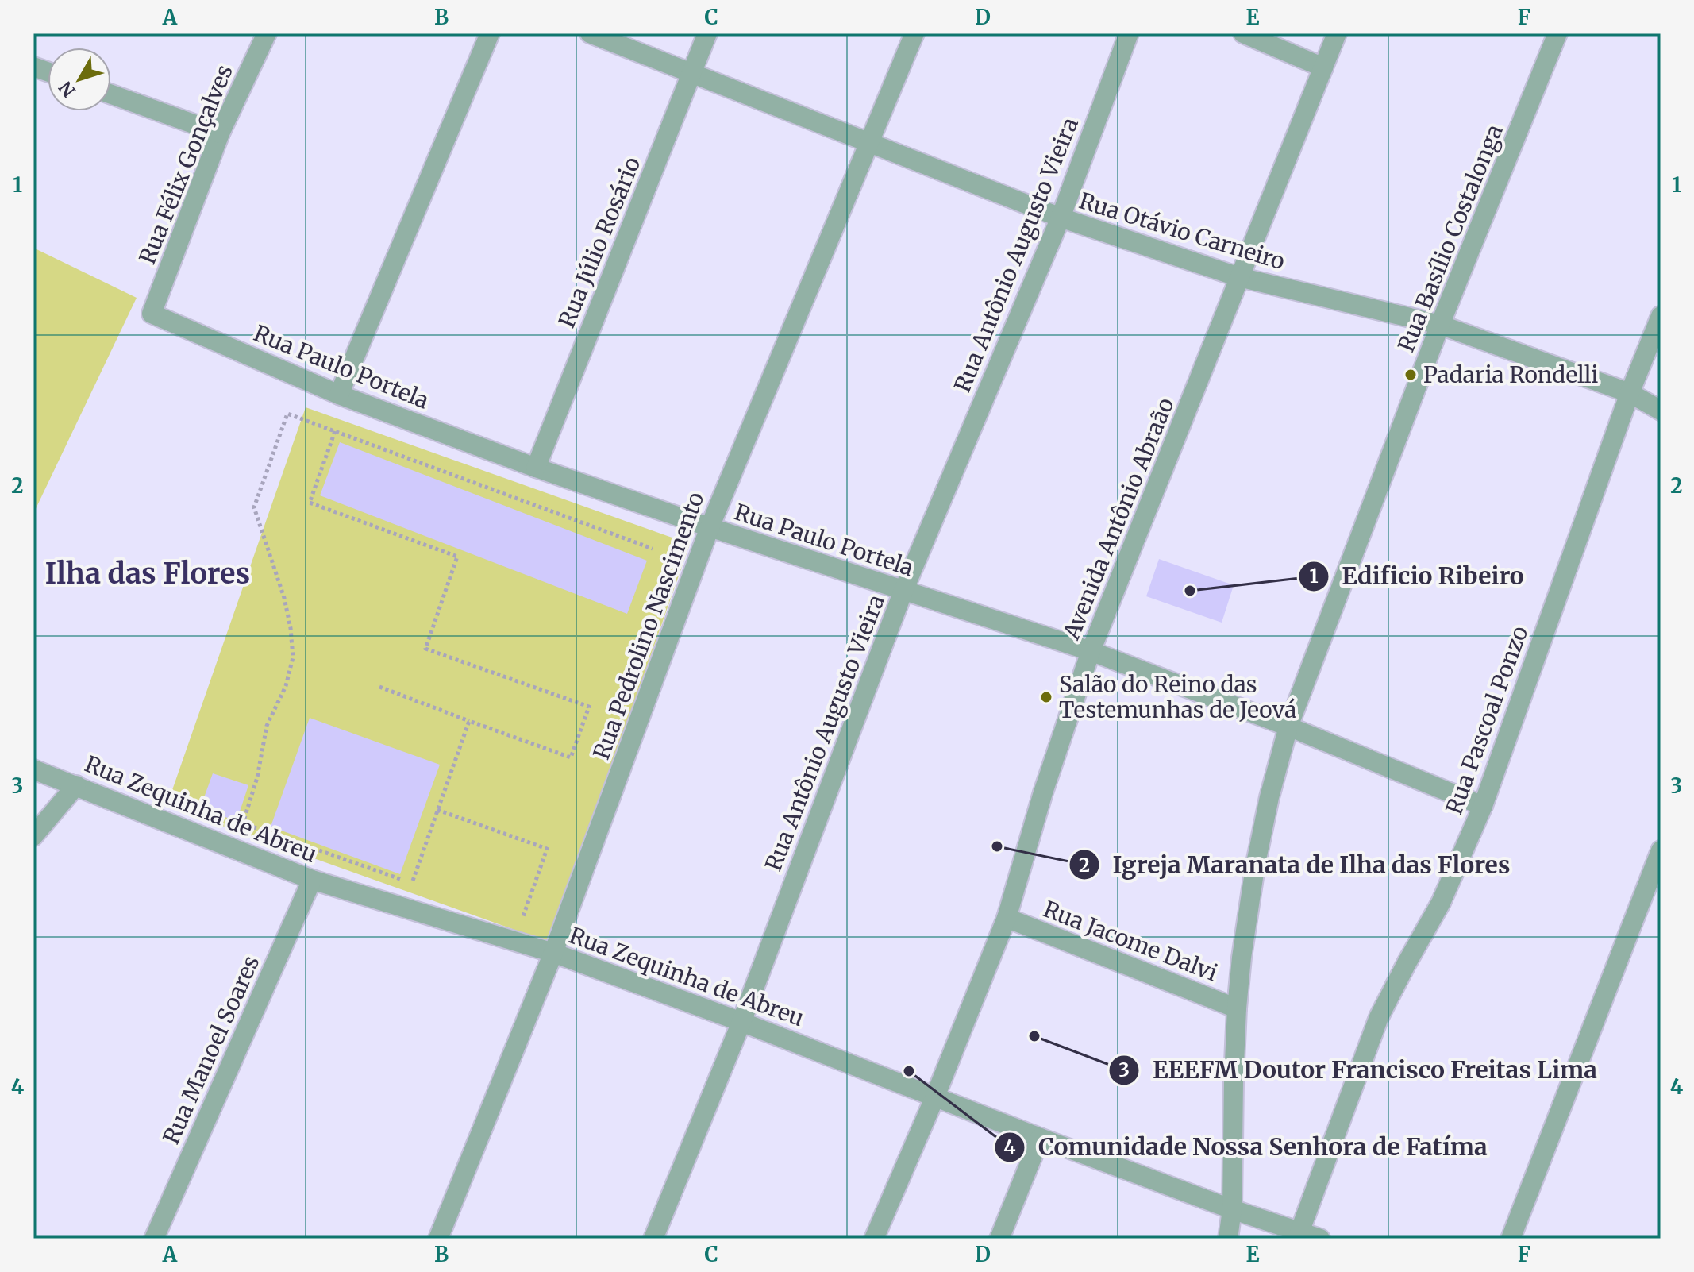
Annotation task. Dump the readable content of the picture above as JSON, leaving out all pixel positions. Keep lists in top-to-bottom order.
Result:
{
  "streets": {
    "street": [
      "Rua Félix Gonçalves",
      "Rua Otávio Carneiro",
      "Rua Basílio Costalonga",
      "Rua Júlio Rosário",
      "Rua Antônio Augusto Vieira",
      "Rua Paulo Portela",
      "Avenida Antônio Abraão",
      "Rua Pedrolino Nascimento",
      "Rua Pascoal Ponzo",
      "Rua Zequinha de Abreu",
      "Rua Jacome Dalvi",
      "Rua Manoel Soares"
    ]
  },
  "crossings": [
    ["Rua Félix Gonçalves", "Rua Paulo Portela"],
    ["Rua Otávio Carneiro", "Rua Basílio Costalonga"],
    ["Rua Otávio Carneiro", "Rua Júlio Rosário"],
    ["Rua Otávio Carneiro", "Rua Antônio Augusto Vieira"],
    ["Rua Otávio Carneiro", "Avenida Antônio Abraão"],
    ["Rua Otávio Carneiro", "Rua Pedrolino Nascimento"],
    ["Rua Otávio Carneiro", "Rua Pascoal Ponzo"],
    ["Rua Basílio Costalonga", "Rua Paulo Portela"],
    ["Rua Basílio Costalonga", "Rua Zequinha de Abreu"],
    ["Rua Basílio Costalonga", "Rua Jacome Dalvi"],
    ["Rua Júlio Rosário", "Rua Paulo Portela"],
    ["Rua Antônio Augusto Vieira", "Rua Paulo Portela"],
    ["Rua Antônio Augusto Vieira", "Rua Zequinha de Abreu"],
    ["Rua Paulo Portela", "Avenida Antônio Abraão"],
    ["Rua Paulo Portela", "Rua Pedrolino Nascimento"],
    ["Rua Paulo Portela", "Rua Pascoal Ponzo"],
    ["Avenida Antônio Abraão", "Rua Zequinha de Abreu"],
    ["Avenida Antônio Abraão", "Rua Jacome Dalvi"],
    ["Rua Pedrolino Nascimento", "Rua Zequinha de Abreu"],
    ["Rua Pascoal Ponzo", "Rua Zequinha de Abreu"],
    ["Rua Zequinha de Abreu", "Rua Manoel Soares"]
  ],
  "districts": ["Ilha das Flores"],
  "places": [
    "Padaria Rondelli",
    "Edificio Ribeiro",
    "Salão do Reino das Testemunhas de Jeová",
    "Igreja Maranata de Ilha das Flores",
    "EEEFM Doutor Francisco Freitas Lima",
    "Comunidade Nossa Senhora de Fatíma"
  ],
  "north": "bottom left",
  "grid": {
    "columns": [
      "A",
      "B",
      "C",
      "D",
      "E",
      "F"
    ],
    "rows": [
      "1",
      "2",
      "3",
      "4"
    ]
  }
}
